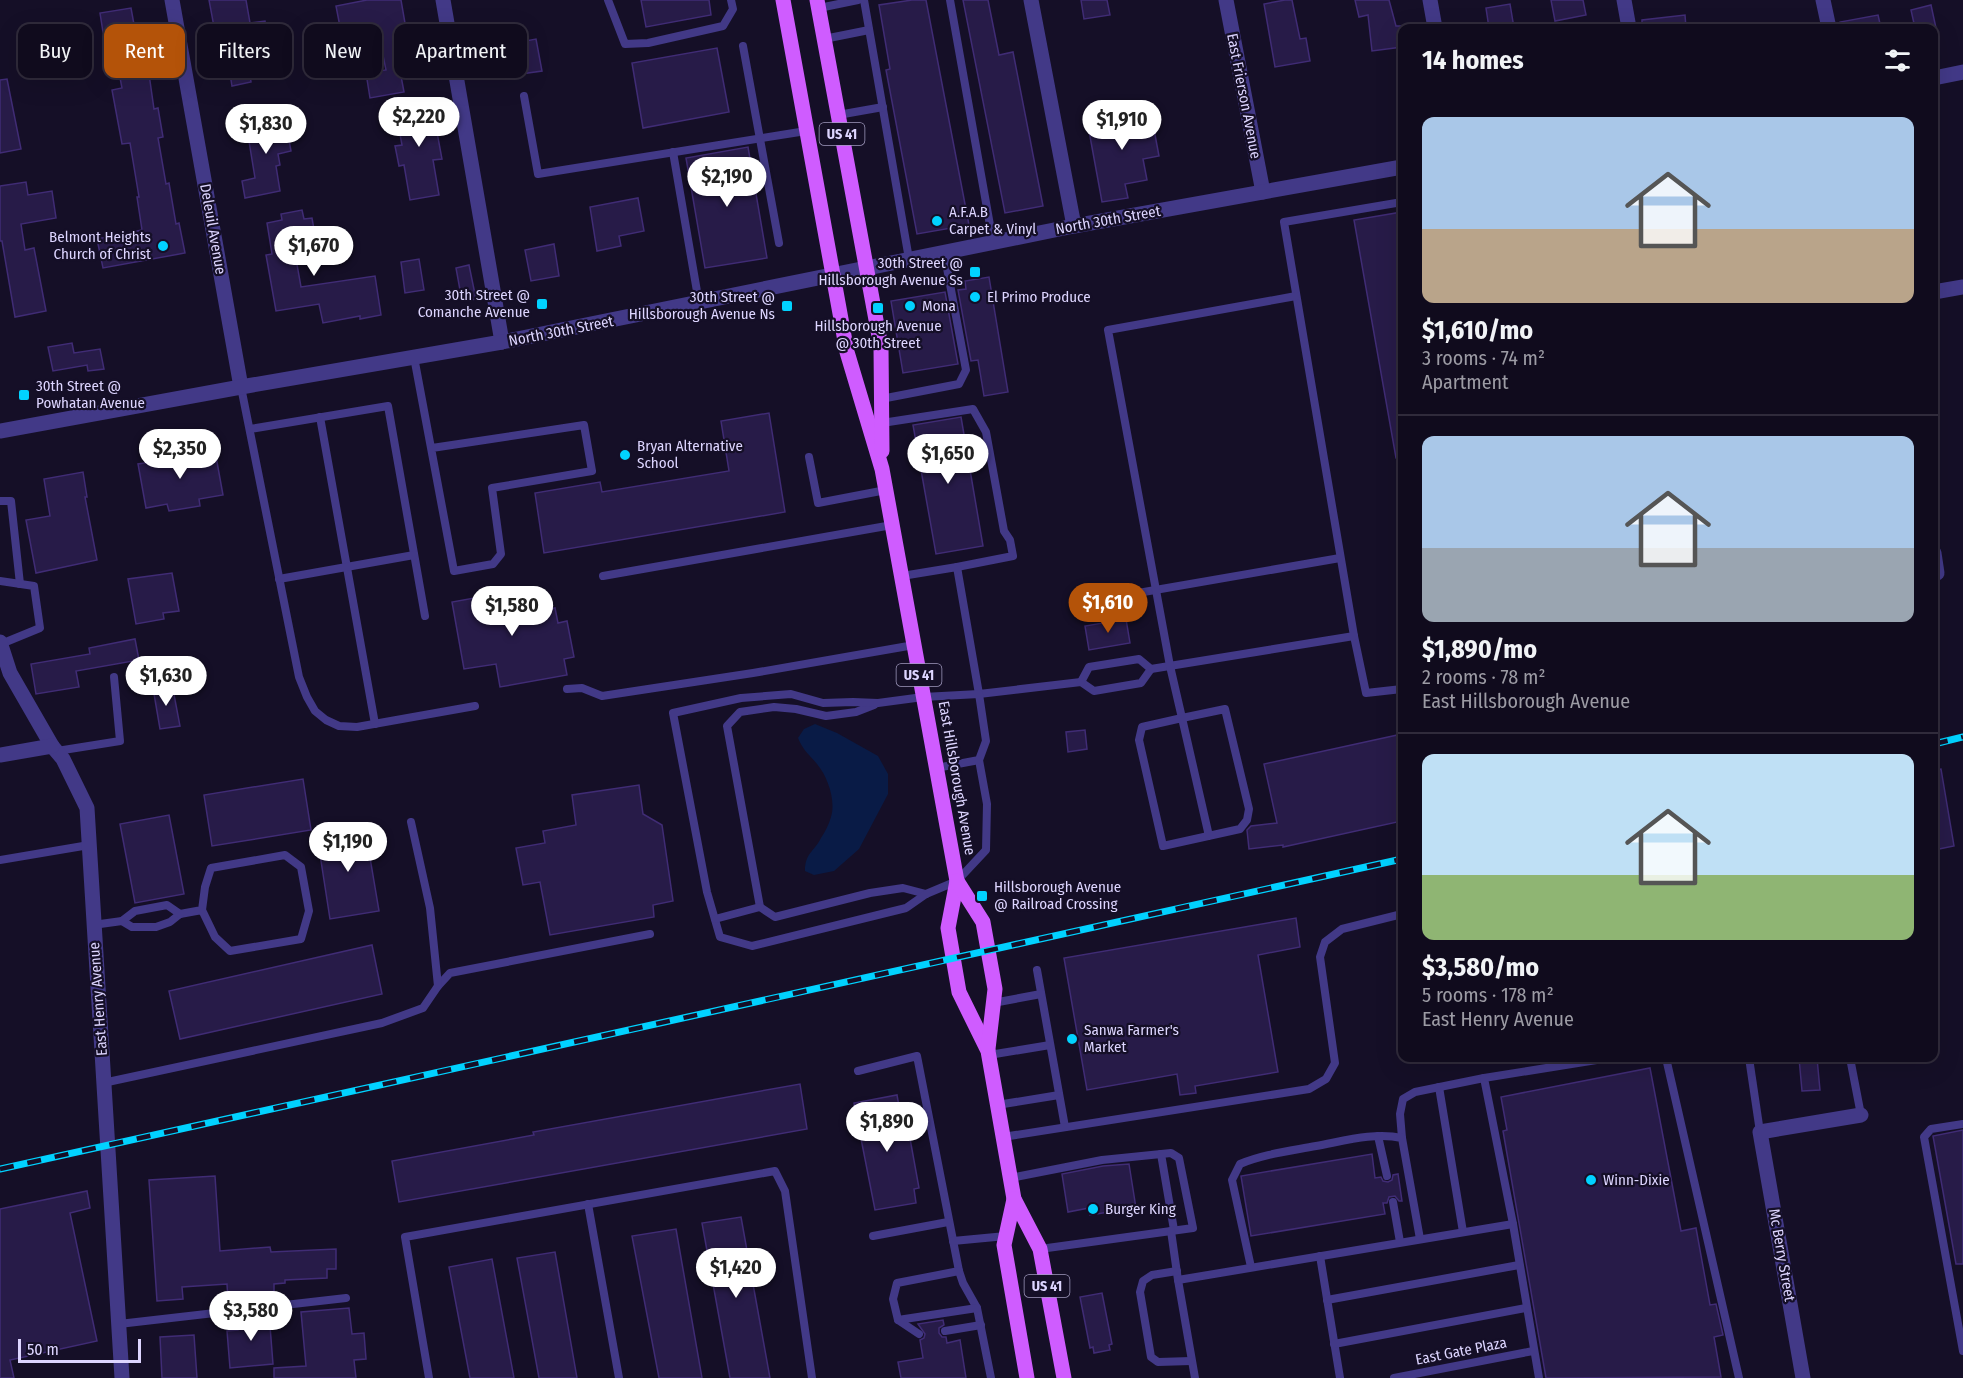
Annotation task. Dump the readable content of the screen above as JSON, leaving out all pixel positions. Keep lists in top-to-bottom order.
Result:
{
  "streets": {
    "main road": ["US 41", "East Hillsborough Avenue"],
    "street": [
      "East Frierson Avenue",
      "North 30th Street",
      "Deleuil Avenue",
      "East Henry Avenue",
      "Mc Berry Street"
    ],
    "lane": ["East Gate Plaza"]
  },
  "crossings": [
    ["East Frierson Avenue", "North 30th Street"],
    ["North 30th Street", "Deleuil Avenue"],
    ["North 30th Street", "East Hillsborough Avenue"]
  ],
  "places": {
    "other": [
      "A.F.A.B Carpet & Vinyl",
      "Belmont Heights Church of Christ",
      "El Primo Produce",
      "Mona",
      "Bryan Alternative School",
      "Sanwa Farmer's Market",
      "Winn-Dixie",
      "Burger King"
    ],
    "transit": [
      "30th Street @ Hillsborough Avenue Ss",
      "30th Street @ Comanche Avenue",
      "30th Street @ Hillsborough Avenue Ns",
      "Hillsborough Avenue @ 30th Street",
      "30th Street @ Powhatan Avenue",
      "Hillsborough Avenue @ Railroad Crossing"
    ]
  },
  "scale_bar": "50 m",
  "page": {
    "chip": [
      "Buy",
      "Rent",
      "Filters",
      "New",
      "Apartment"
    ],
    "heading": "14 homes",
    "list": [
      {
        "name": "$1,610/mo",
        "note": "3 rooms · 74 m² · Apartment"
      },
      {
        "name": "$1,890/mo",
        "note": "2 rooms · 78 m² · East Hillsborough Avenue"
      },
      {
        "name": "$3,580/mo",
        "note": "5 rooms · 178 m² · East Henry Avenue"
      }
    ],
    "price": [
      "$2,220",
      "$1,910",
      "$1,830",
      "$2,190",
      "$1,670",
      "$2,350",
      "$1,650",
      "$1,610",
      "$1,580",
      "$1,630",
      "$1,190",
      "$1,890",
      "$1,420",
      "$3,580"
    ],
    "scale": "50 m"
  }
}
